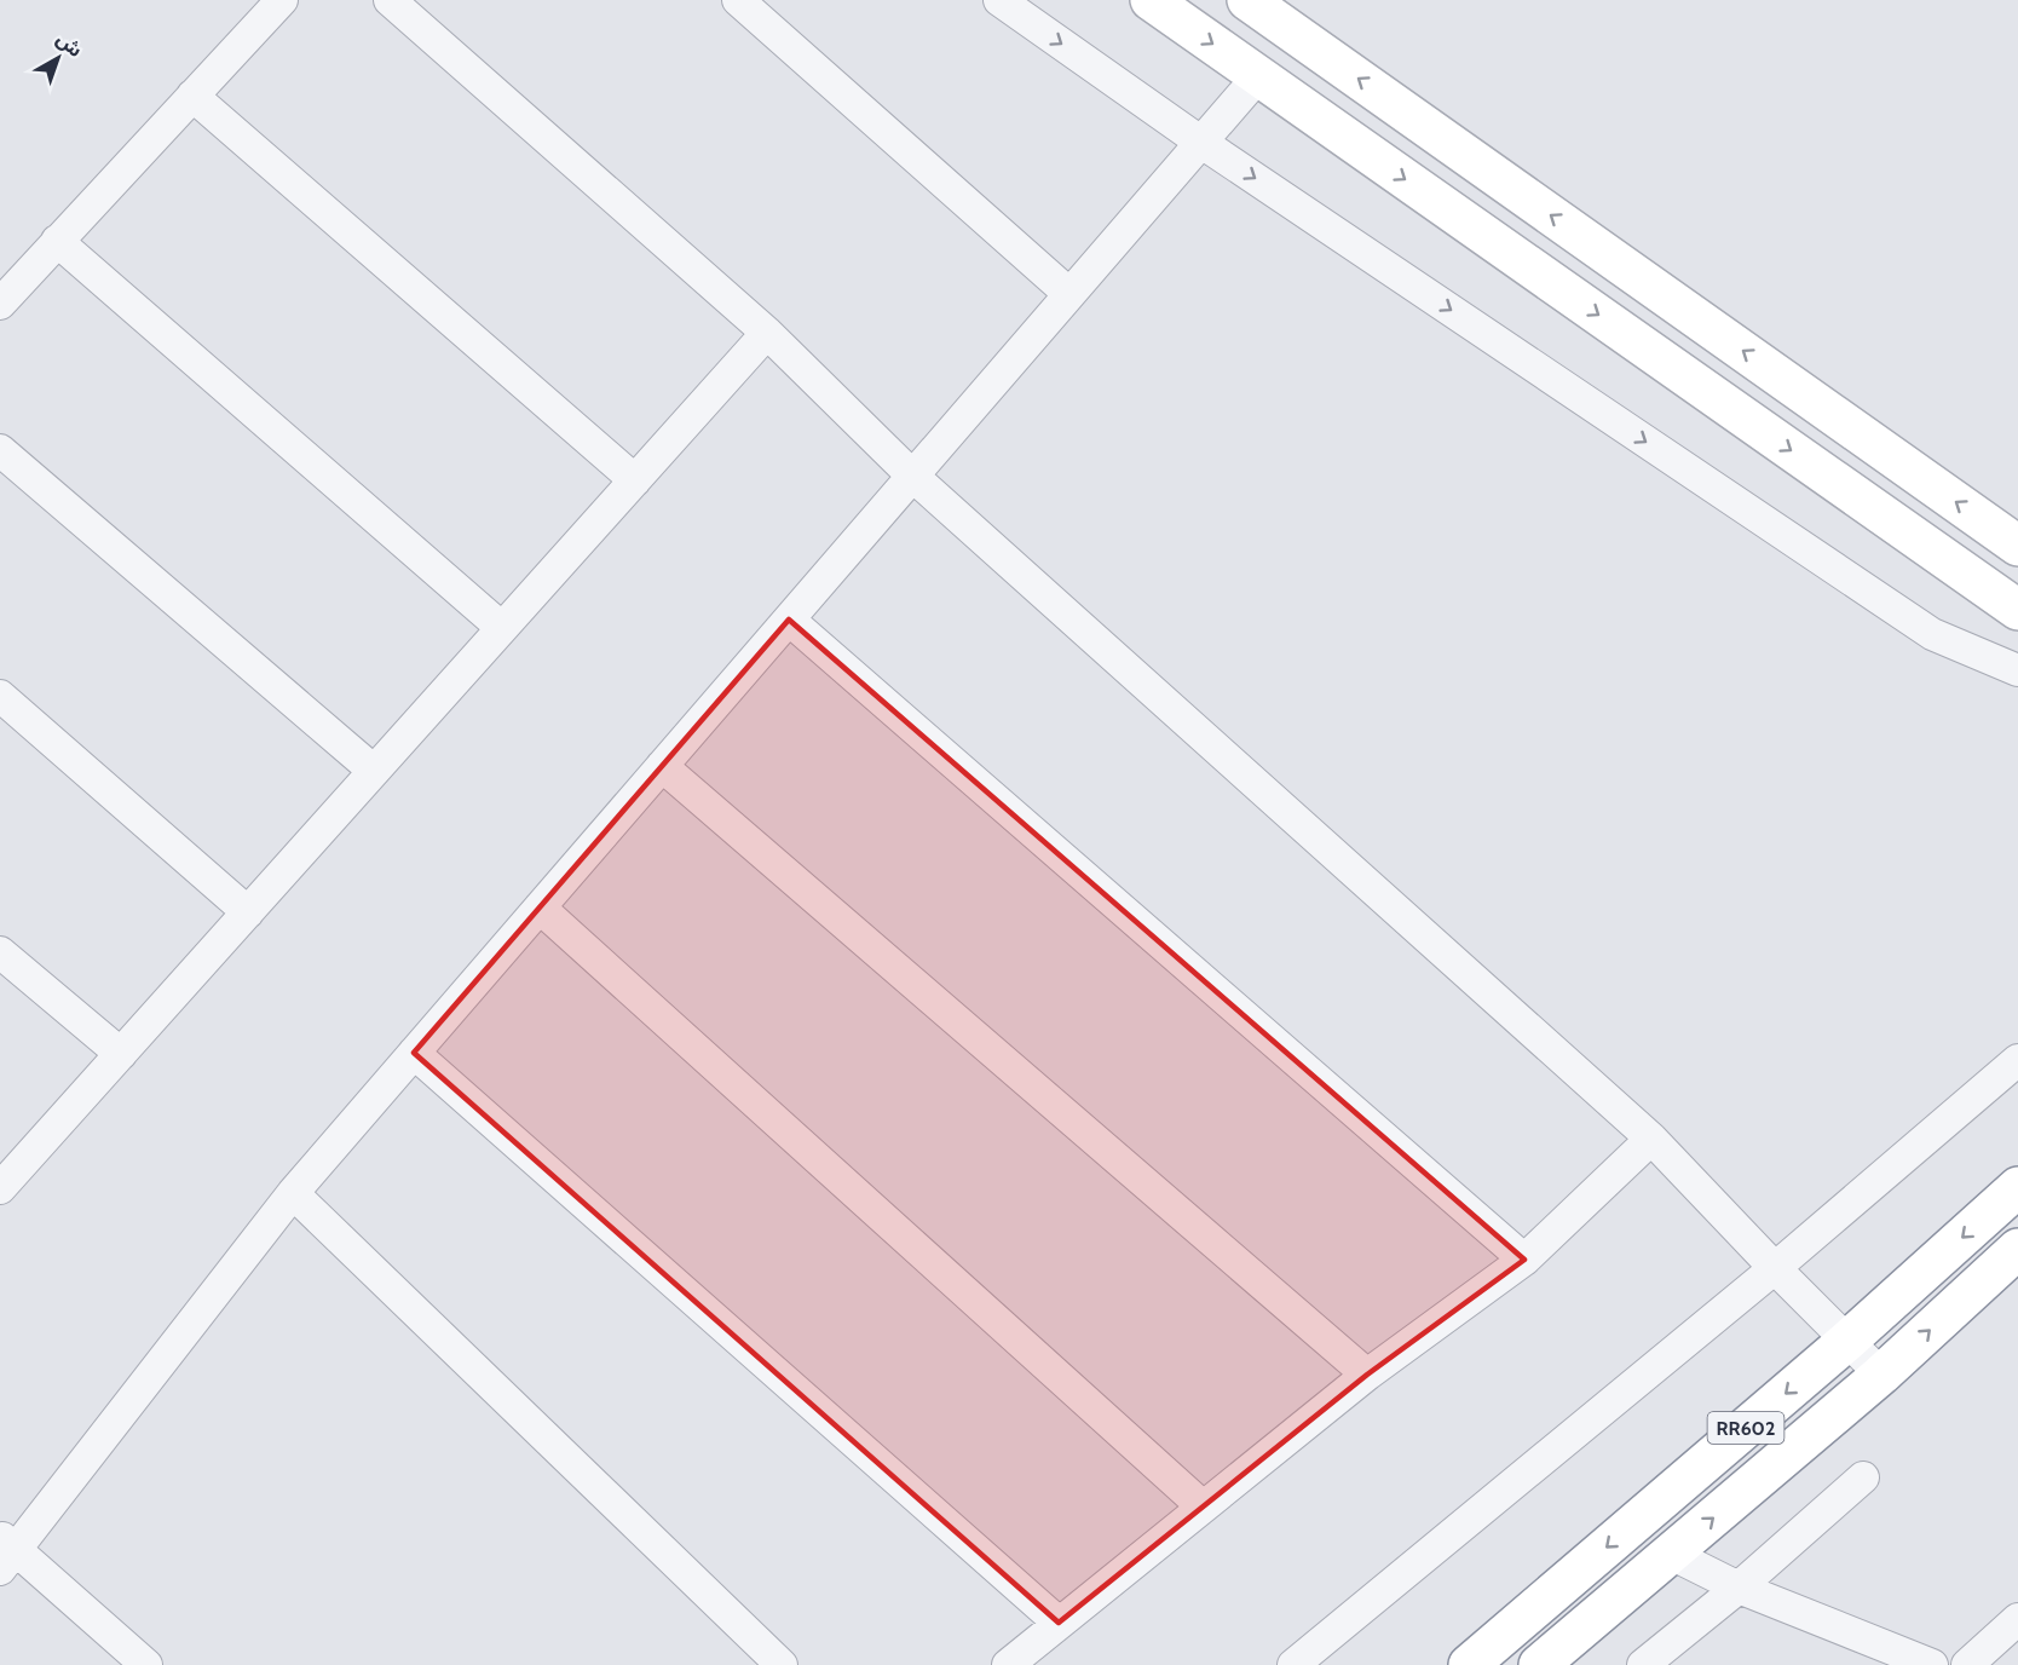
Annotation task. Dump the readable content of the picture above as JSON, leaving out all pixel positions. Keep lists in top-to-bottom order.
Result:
{
  "streets": {
    "main road": ["RR602"]
  },
  "north": "top right"
}
